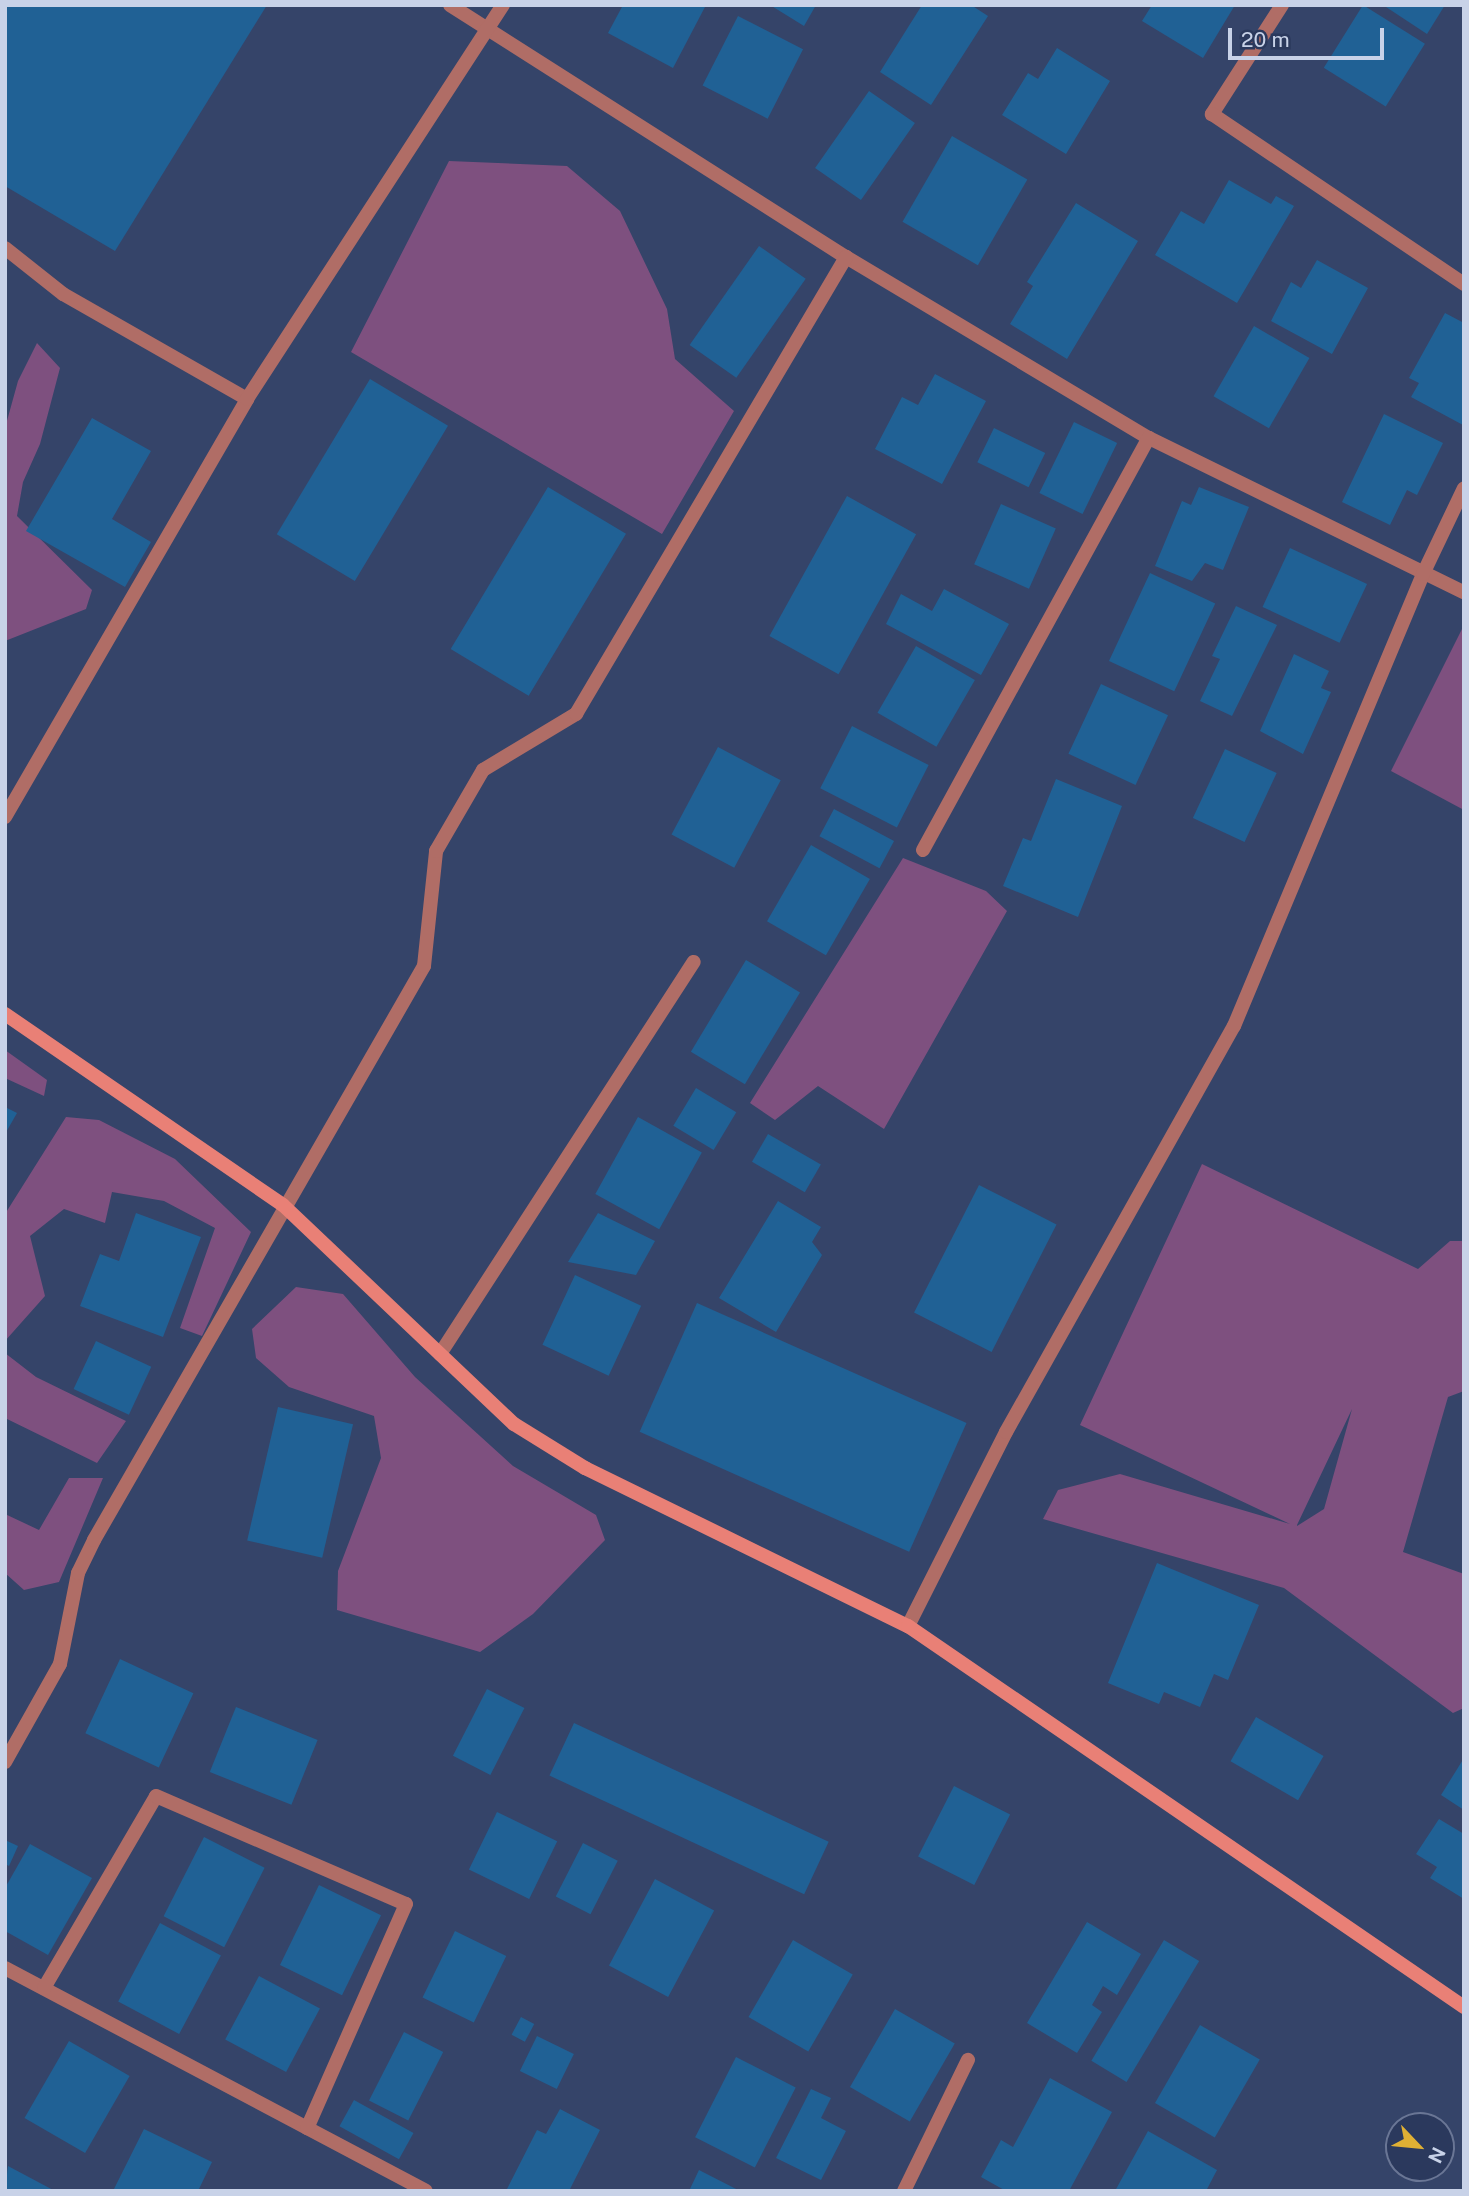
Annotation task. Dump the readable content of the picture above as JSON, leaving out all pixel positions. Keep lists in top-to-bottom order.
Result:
{
  "scale_bar": "20 m",
  "north": "bottom right"
}
